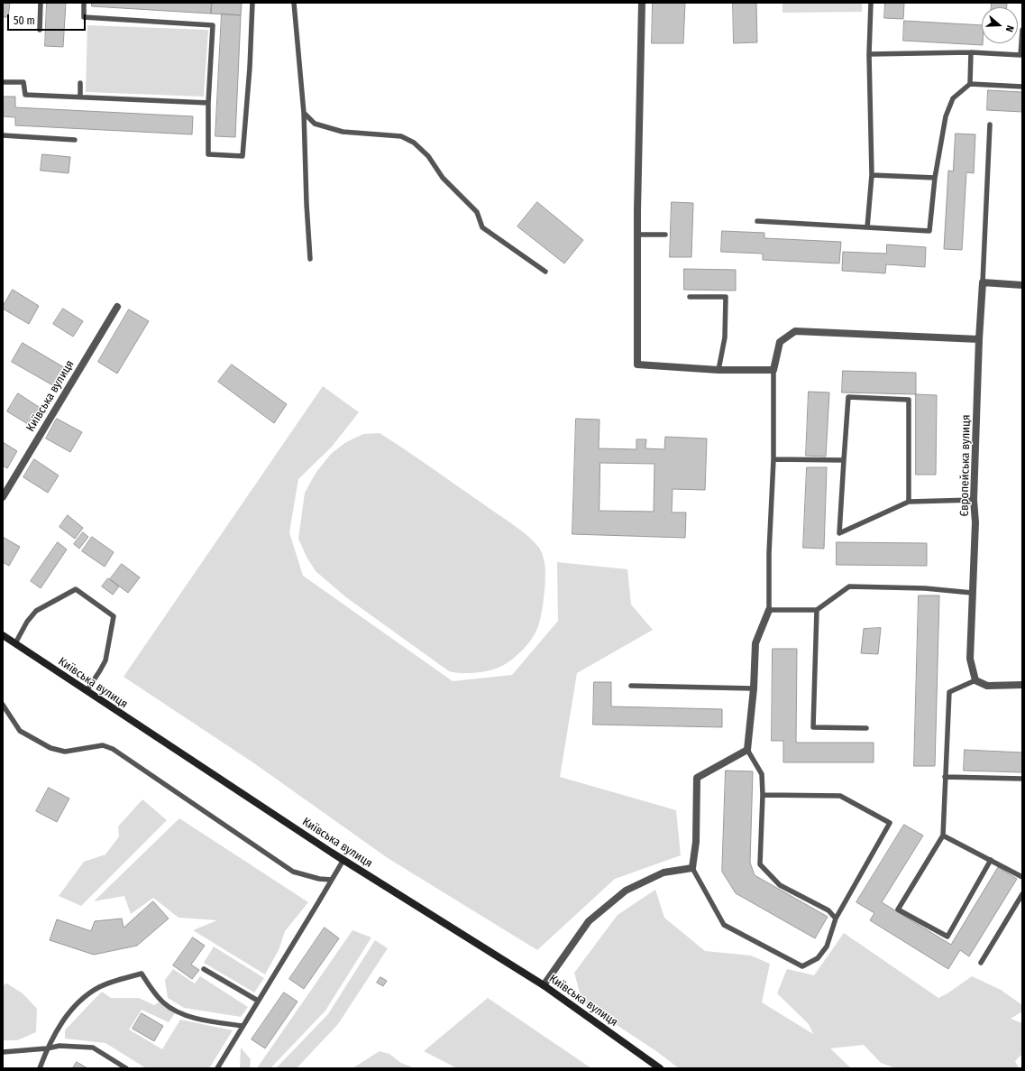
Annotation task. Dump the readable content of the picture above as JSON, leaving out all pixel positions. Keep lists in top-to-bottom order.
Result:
{
  "streets": {
    "main road": ["Київська вулиця"],
    "street": ["Європейська вулиця"]
  },
  "scale_bar": "50 m",
  "north": "right"
}
